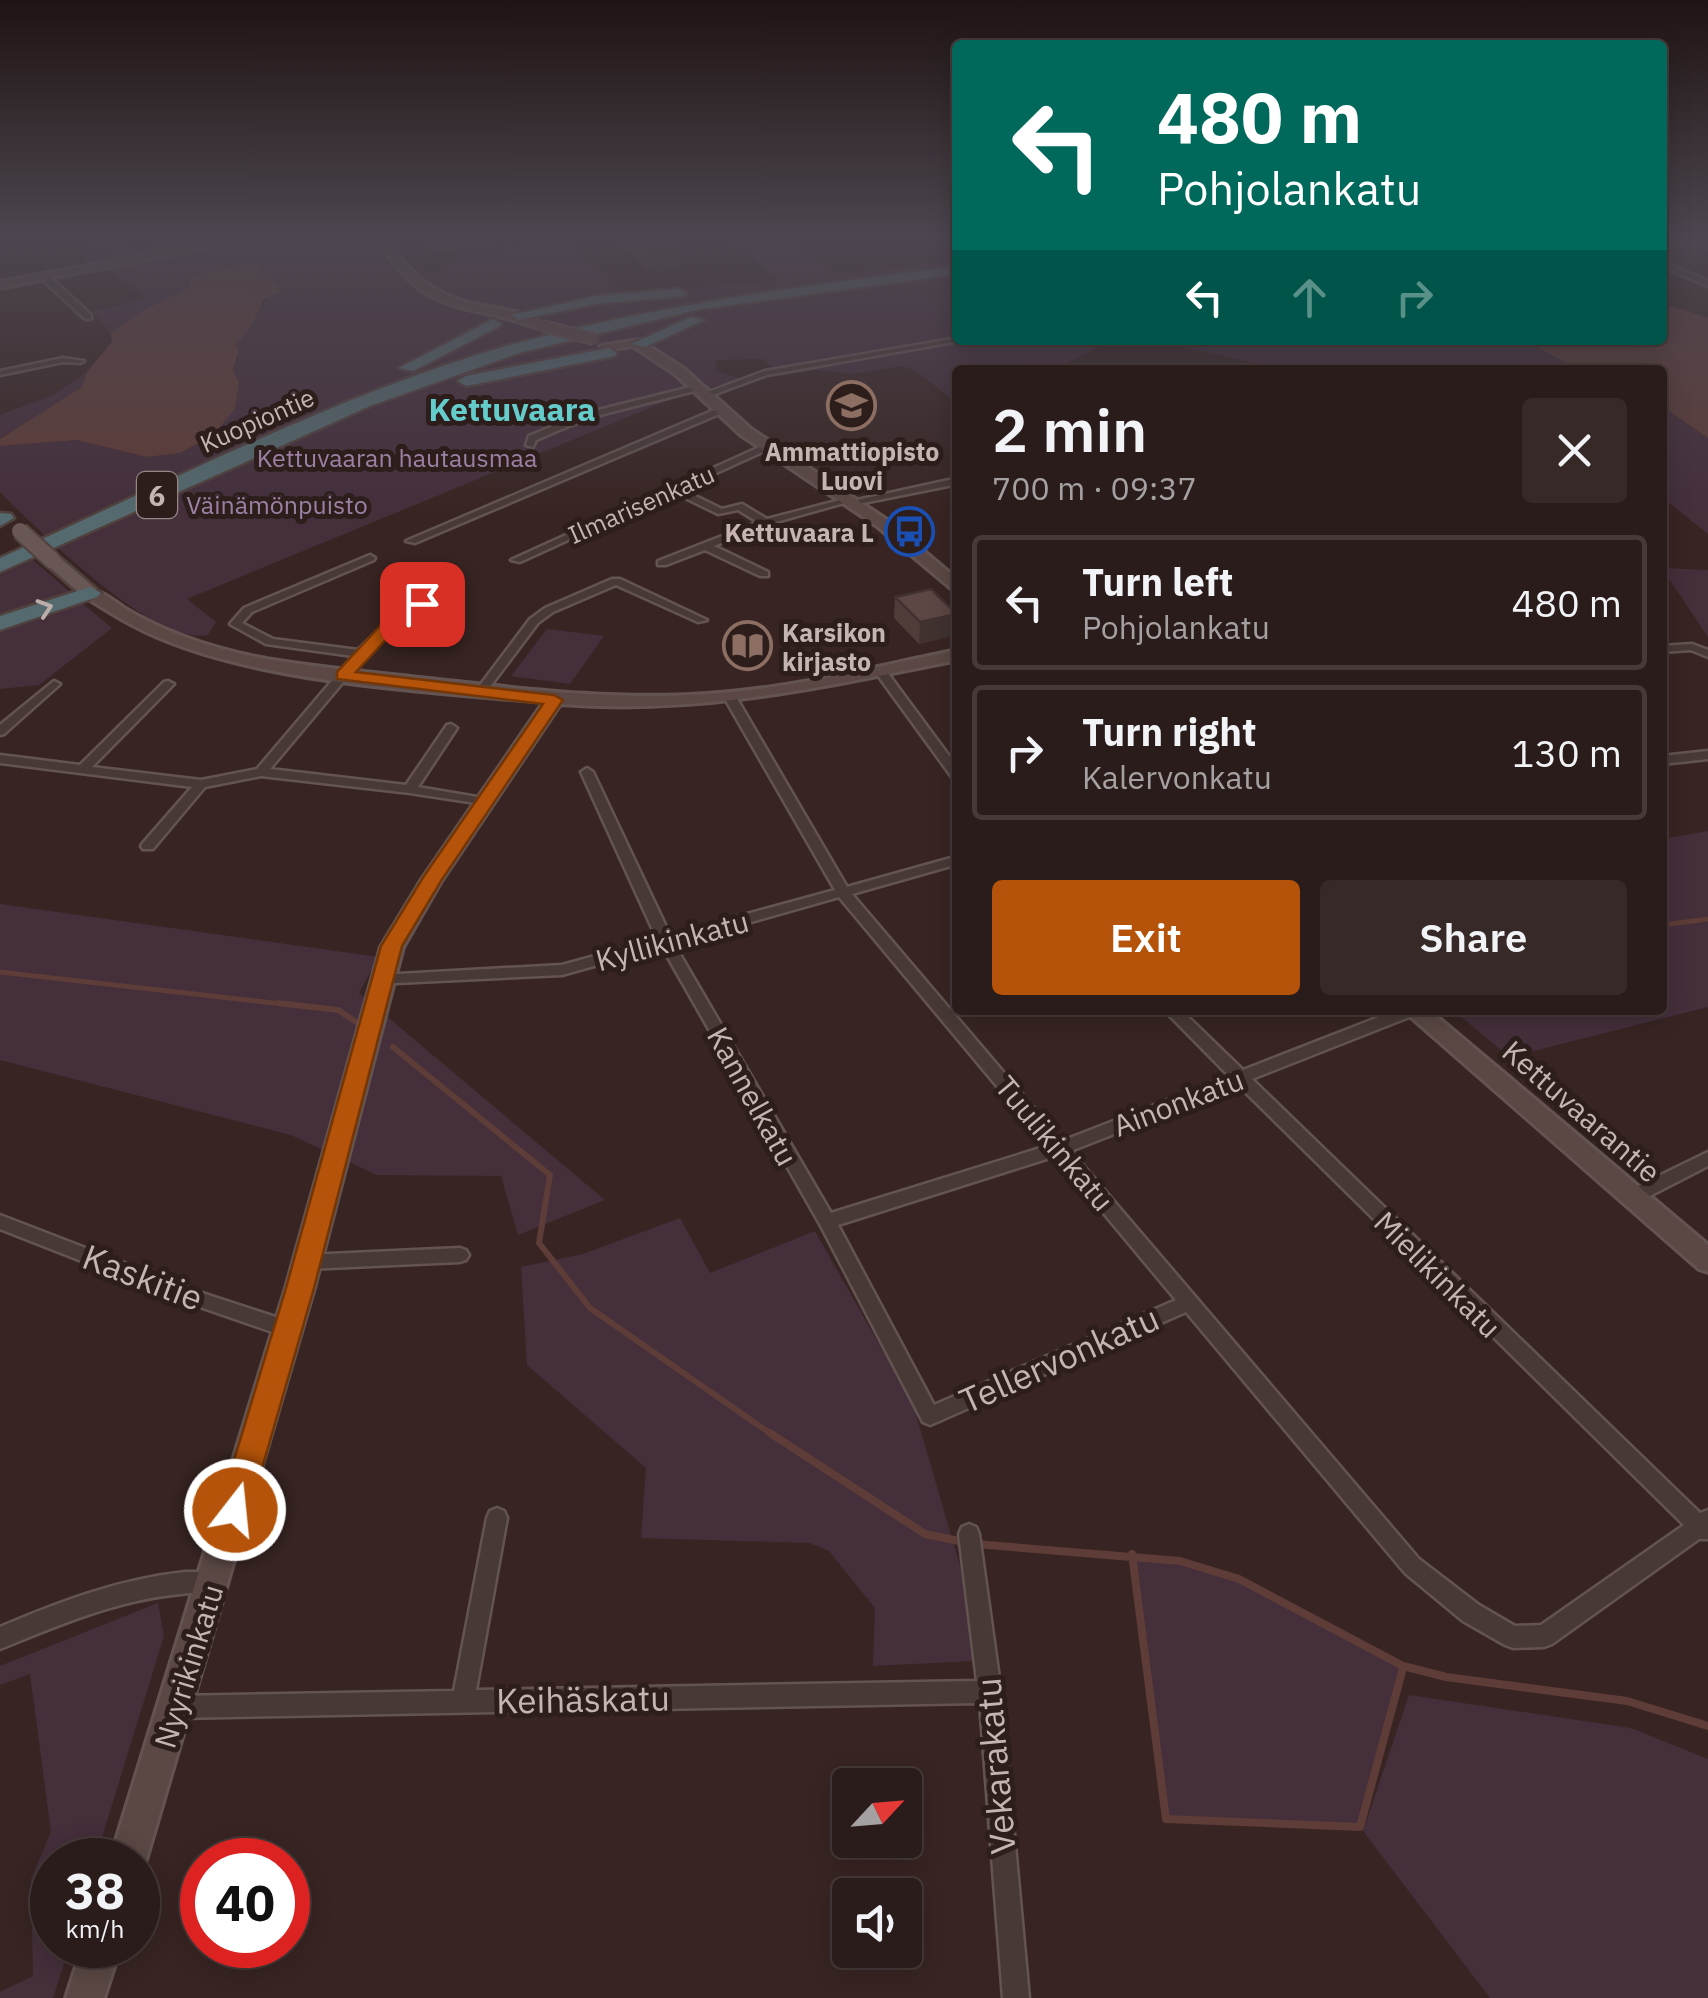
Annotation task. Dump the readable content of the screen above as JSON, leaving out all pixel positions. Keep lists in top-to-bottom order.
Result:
{
  "streets": {
    "highway": ["Kuopiontie", "6"],
    "street": [
      "Ilmarisenkatu",
      "Kyllikinkatu",
      "Kannelkatu",
      "Ainonkatu",
      "Kettuvaarantie",
      "Tuulikinkatu",
      "Mielikinkatu",
      "Kaskitie",
      "Tellervonkatu",
      "Nyyrikinkatu",
      "Keihäskatu",
      "Vekarakatu"
    ]
  },
  "crossings": [
    ["Kyllikinkatu", "Kannelkatu"],
    ["Kyllikinkatu", "Tuulikinkatu"],
    ["Kyllikinkatu", "Nyyrikinkatu"],
    ["Kannelkatu", "Ainonkatu"],
    ["Kannelkatu", "Tellervonkatu"],
    ["Ainonkatu", "Tuulikinkatu"],
    ["Ainonkatu", "Mielikinkatu"],
    ["Tuulikinkatu", "Mielikinkatu"],
    ["Tuulikinkatu", "Tellervonkatu"],
    ["Kaskitie", "Nyyrikinkatu"],
    ["Nyyrikinkatu", "Keihäskatu"],
    ["Keihäskatu", "Vekarakatu"]
  ],
  "districts": ["Kettuvaara"],
  "parks": ["Kettuvaaran hautausmaa", "Väinämönpuisto"],
  "places": {
    "school or university": ["Ammattiopisto Luovi"],
    "bus stop": ["Kettuvaara L"],
    "library": ["Karsikon kirjasto"]
  },
  "north": "top right",
  "page": {
    "turn": ["480 m", "Pohjolankatu"],
    "heading": ["2 min", "700 m · 09:37"],
    "list": [
      {
        "name": "Turn left",
        "note": "Pohjolankatu",
        "value": "480 m"
      },
      {
        "name": "Turn right",
        "note": "Kalervonkatu",
        "value": "130 m"
      }
    ],
    "buttons": ["Exit", "Share"],
    "speed": "38 km/h",
    "limit": "40"
  }
}
